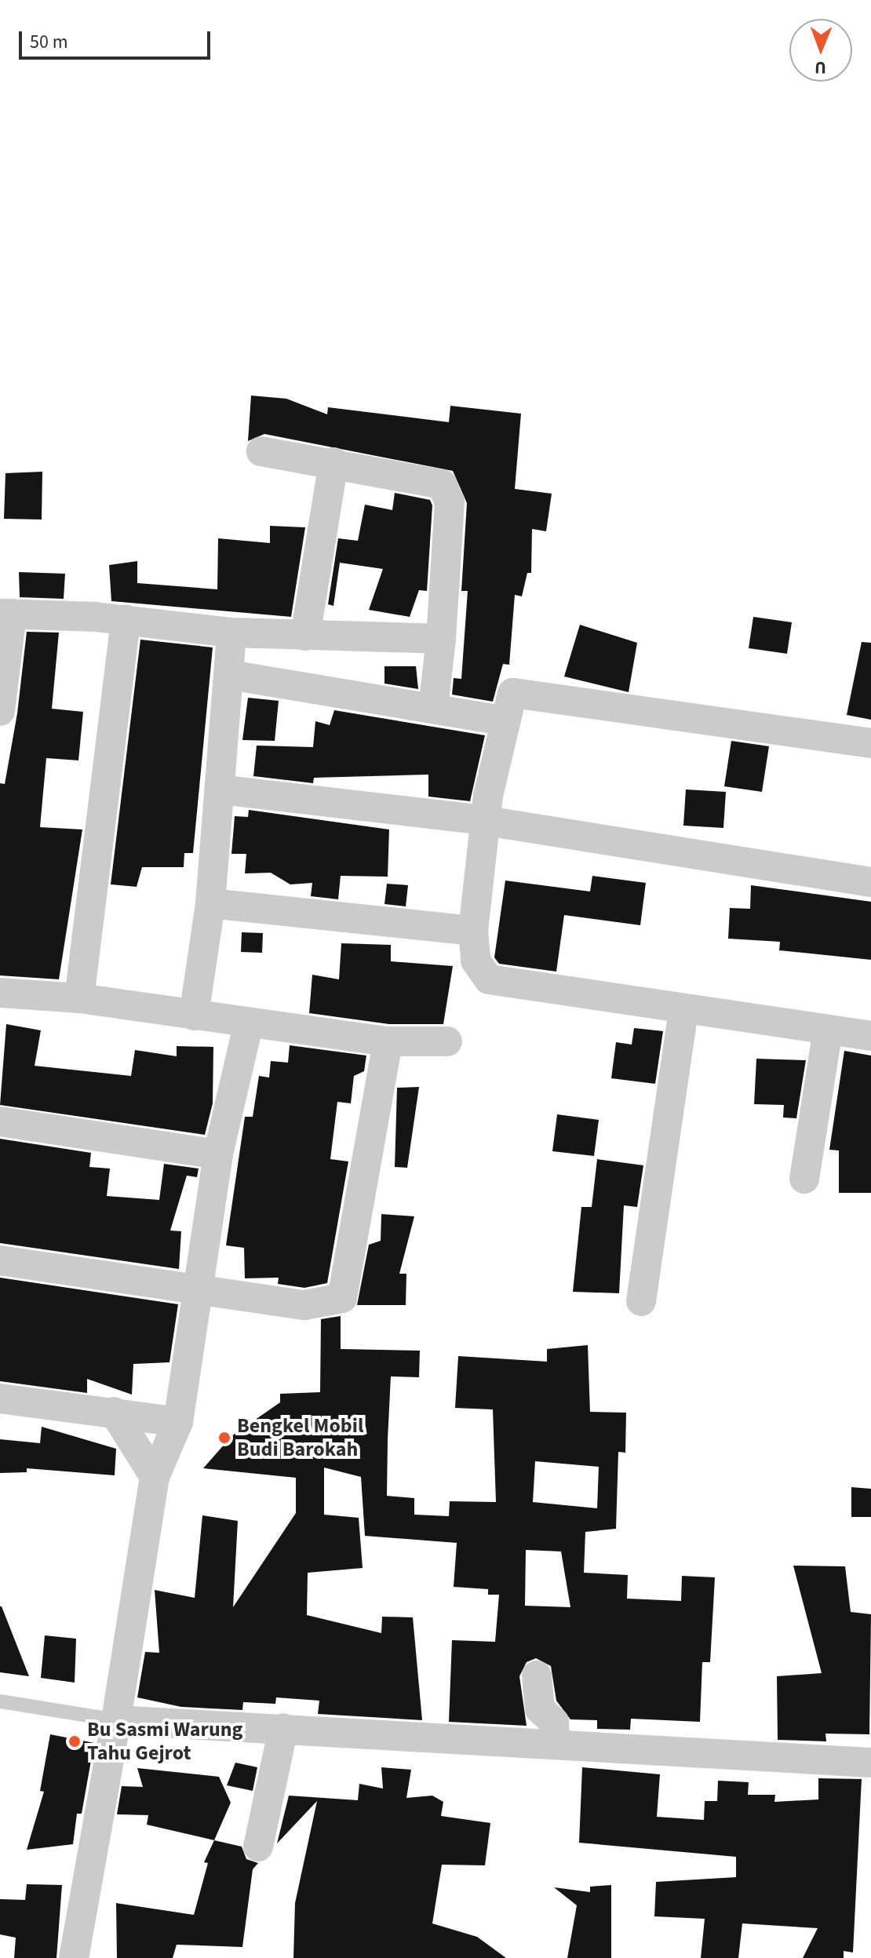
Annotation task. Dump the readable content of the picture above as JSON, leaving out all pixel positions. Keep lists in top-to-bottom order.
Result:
{
  "places": ["Bengkel Mobil Budi Barokah", "Bu Sasmi Warung Tahu Gejrot"],
  "scale_bar": "50 m",
  "north": "bottom"
}
